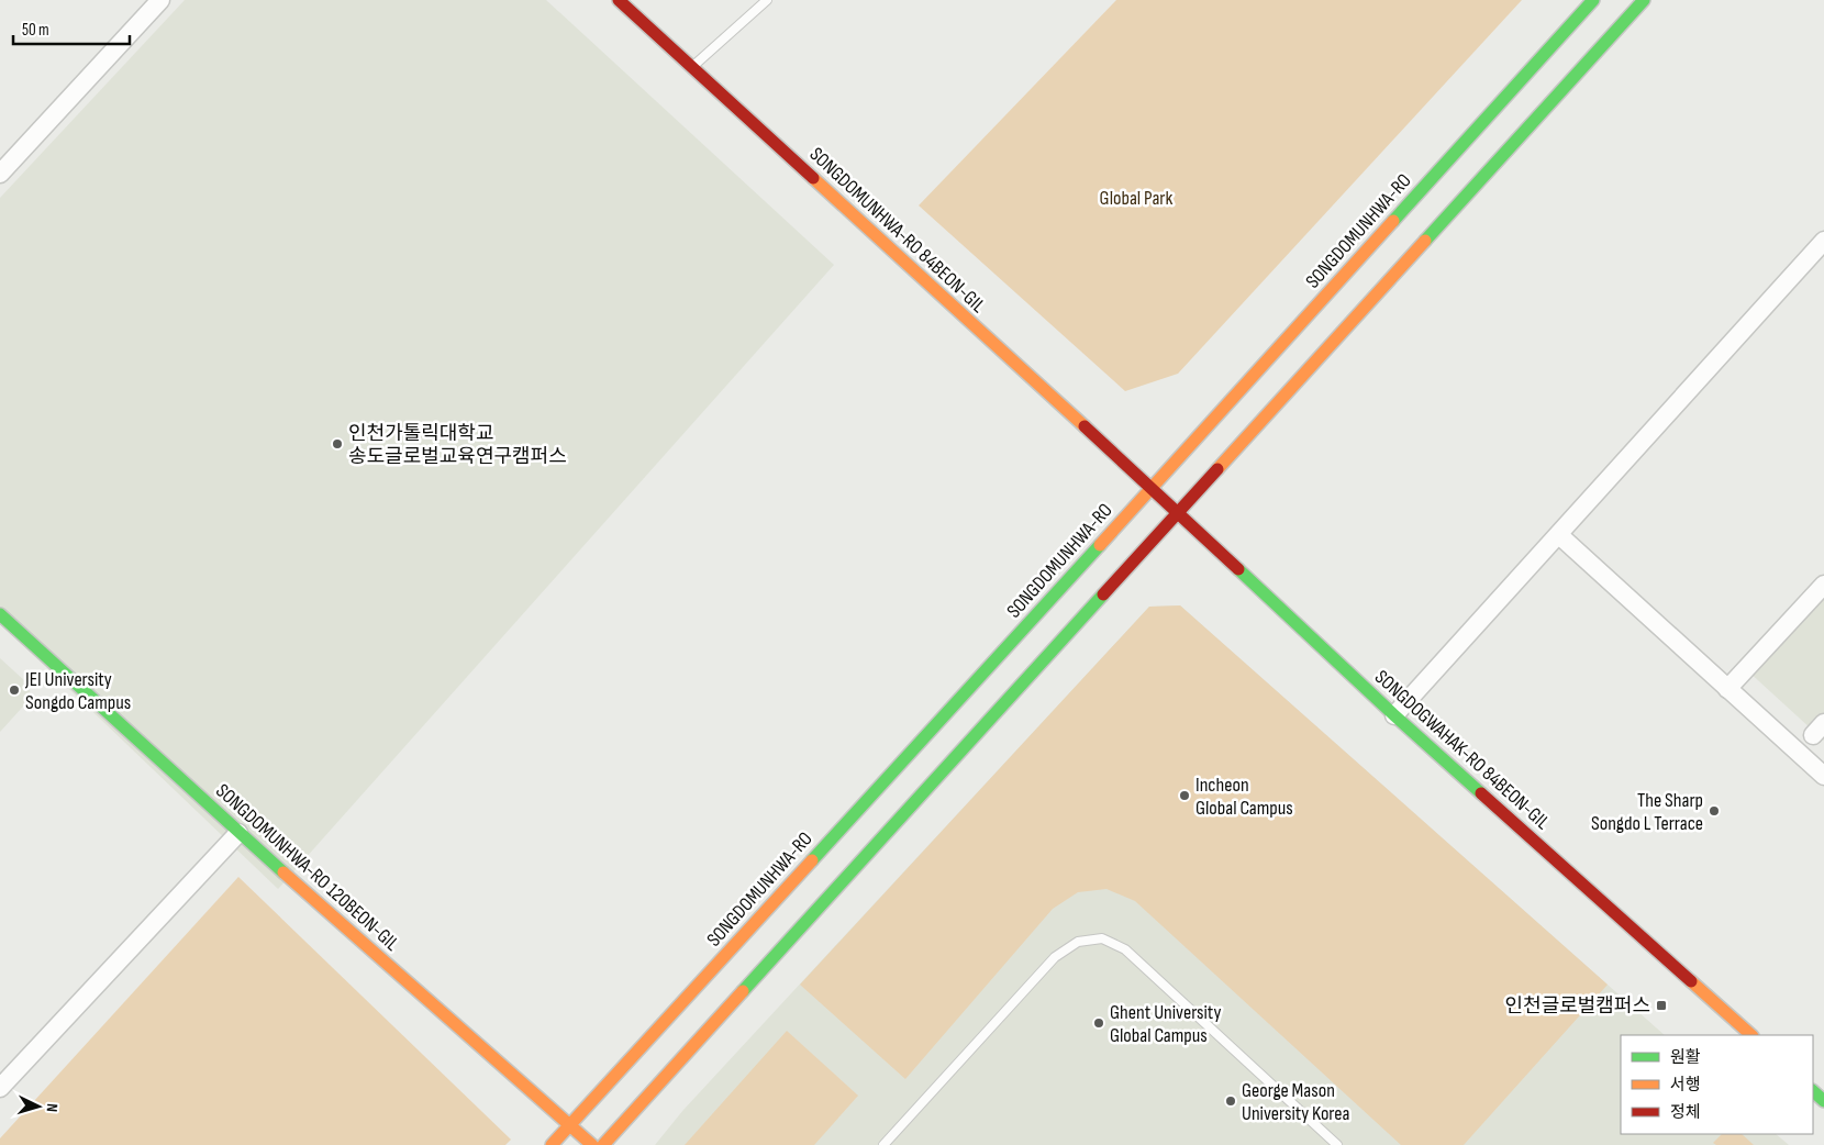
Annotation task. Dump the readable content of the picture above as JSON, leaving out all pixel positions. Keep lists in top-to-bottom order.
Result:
{
  "streets": {
    "street": [
      "SONGDOMUNHWA-RO 84BEON-GIL",
      "SONGDOMUNHWA-RO",
      "SONGDOGWAHAK-RO 84BEON-GIL",
      "SONGDOMUNHWA-RO 120BEON-GIL"
    ]
  },
  "crossings": [
    ["SONGDOMUNHWA-RO 84BEON-GIL", "SONGDOMUNHWA-RO"],
    ["SONGDOMUNHWA-RO 84BEON-GIL", "SONGDOGWAHAK-RO 84BEON-GIL"],
    ["SONGDOMUNHWA-RO", "SONGDOGWAHAK-RO 84BEON-GIL"],
    ["SONGDOMUNHWA-RO", "SONGDOMUNHWA-RO 120BEON-GIL"]
  ],
  "parks": ["Global Park"],
  "places": {
    "other": [
      "인천가톨릭대학교 송도글로벌교육연구캠퍼스",
      "JEI University Songdo Campus",
      "Incheon Global Campus",
      "The Sharp Songdo L Terrace",
      "Ghent University Global Campus",
      "George Mason University Korea"
    ],
    "transit": ["인천글로벌캠퍼스"]
  },
  "legend": ["원활", "서행", "정체"],
  "scale_bar": "50 m",
  "north": "right"
}
